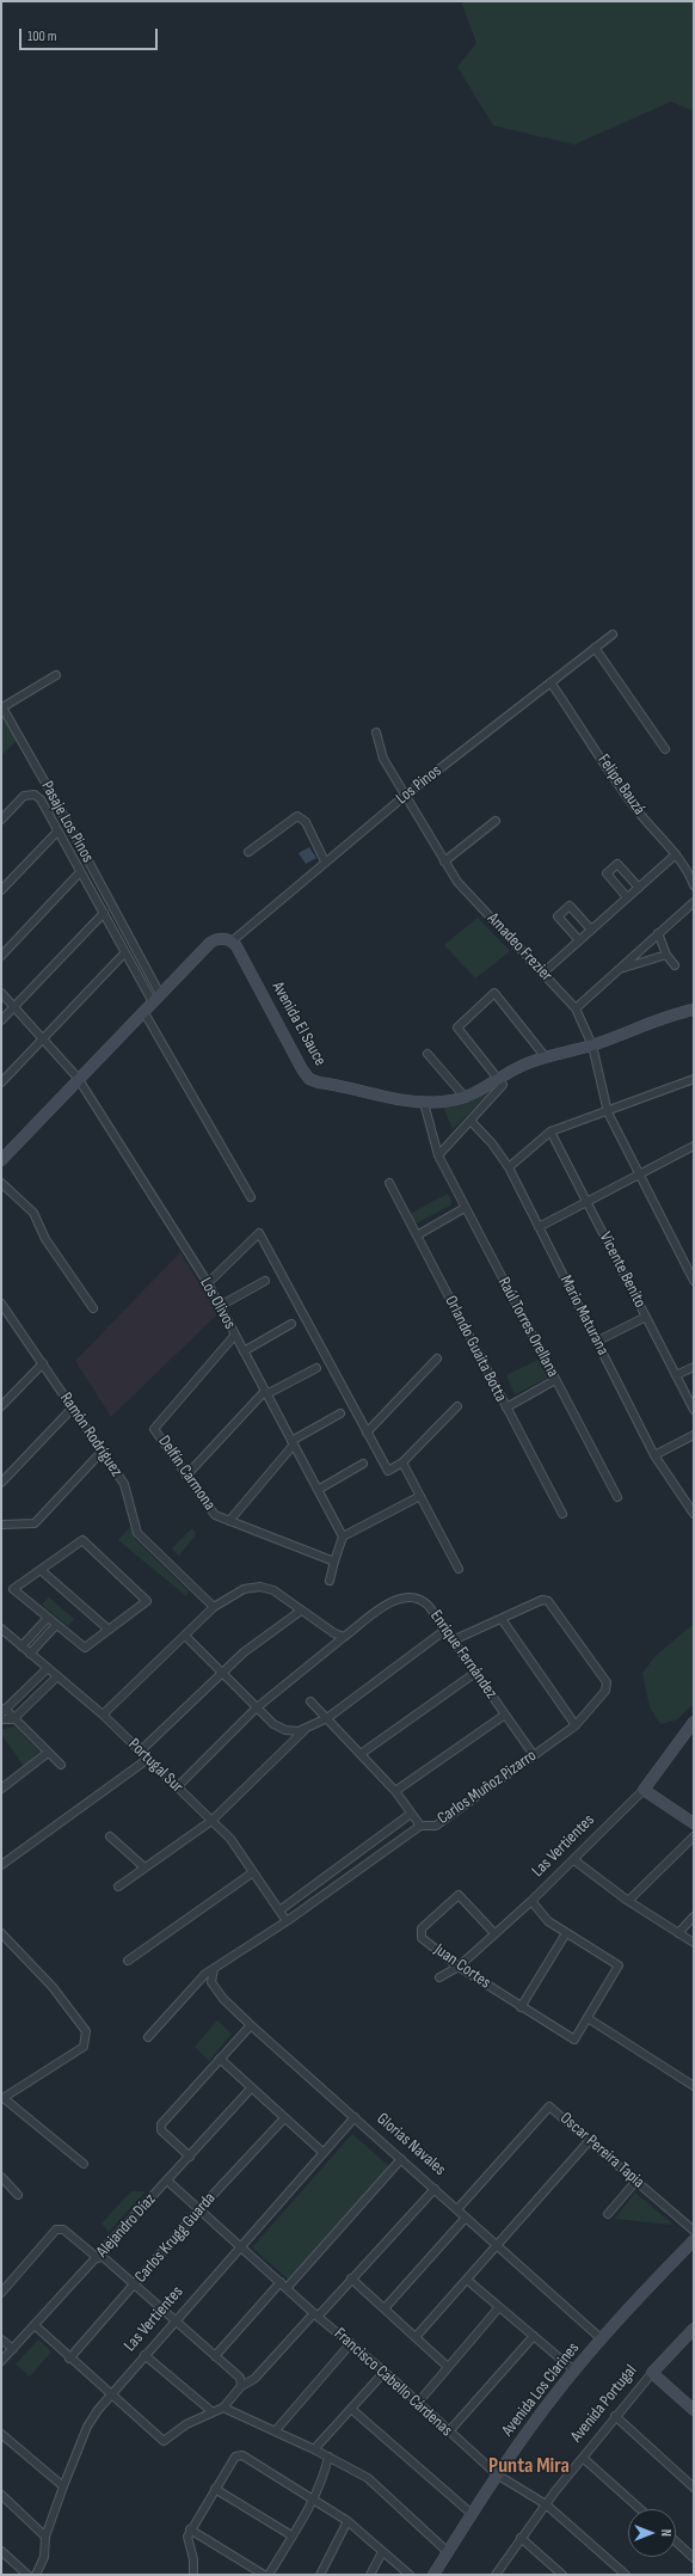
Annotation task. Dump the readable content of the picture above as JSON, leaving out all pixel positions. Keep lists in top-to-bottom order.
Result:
{
  "streets": {
    "street": [
      "Los Pinos",
      "Felipe Bauzá",
      "Pasaje Los Pinos",
      "Amadeo Frezier",
      "Avenida El Sauce",
      "Vicente Benito",
      "Los Olivos",
      "Mario Maturana",
      "Raúl Torres Orellana",
      "Orlando Guaita Botta",
      "Ramón Rodríguez",
      "Delfín Carmona",
      "Enrique Fernández",
      "Portugal Sur",
      "Carlos Muñoz Pizarro",
      "Las Vertientes",
      "Juan Cortes",
      "Glorias Navales",
      "Oscar Pereira Tapia",
      "Alejandro Díaz",
      "Carlos Krugg Guarda",
      "Francisco Cabello Cárdenas",
      "Avenida Los Clarines",
      "Avenida Portugal"
    ]
  },
  "crossings": [
    ["Los Pinos", "Felipe Bauzá"],
    ["Los Pinos", "Amadeo Frezier"],
    ["Los Pinos", "Avenida El Sauce"],
    ["Amadeo Frezier", "Avenida El Sauce"],
    ["Avenida El Sauce", "Raúl Torres Orellana"],
    ["Los Olivos", "Delfín Carmona"],
    ["Enrique Fernández", "Portugal Sur"],
    ["Enrique Fernández", "Carlos Muñoz Pizarro"],
    ["Portugal Sur", "Carlos Muñoz Pizarro"],
    ["Carlos Muñoz Pizarro", "Glorias Navales"],
    ["Las Vertientes", "Juan Cortes"],
    ["Las Vertientes", "Glorias Navales"],
    ["Las Vertientes", "Francisco Cabello Cárdenas"],
    ["Glorias Navales", "Oscar Pereira Tapia"],
    ["Glorias Navales", "Avenida Los Clarines"],
    ["Alejandro Díaz", "Francisco Cabello Cárdenas"],
    ["Carlos Krugg Guarda", "Francisco Cabello Cárdenas"],
    ["Francisco Cabello Cárdenas", "Avenida Los Clarines"],
    ["Francisco Cabello Cárdenas", "Avenida Portugal"]
  ],
  "districts": ["Punta Mira"],
  "scale_bar": "100 m",
  "north": "right"
}
